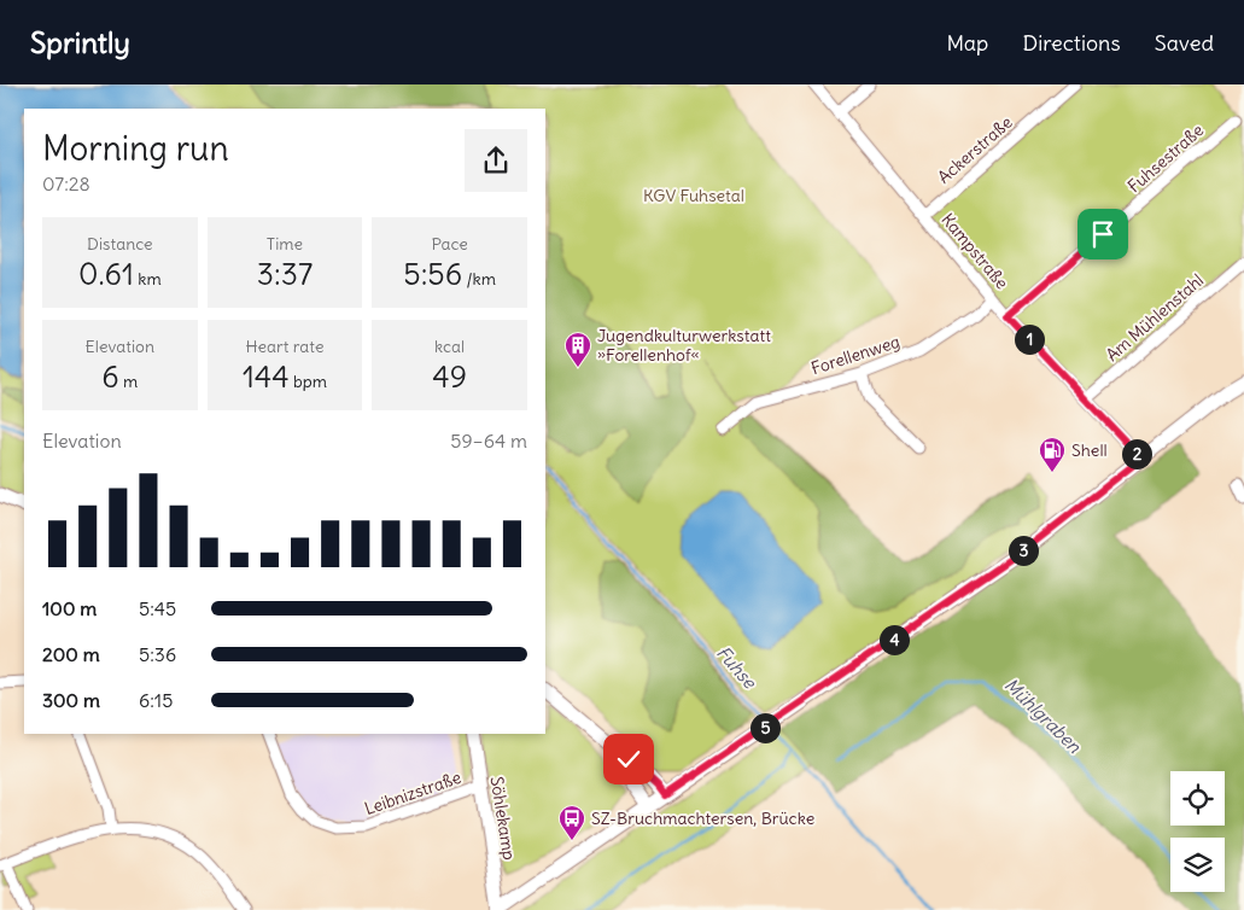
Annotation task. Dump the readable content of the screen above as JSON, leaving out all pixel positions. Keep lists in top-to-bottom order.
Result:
{
  "streets": {
    "street": [
      "Ackerstraße",
      "Fuhsestraße",
      "Kampstraße",
      "Am Mühlenstahl",
      "Forellenweg",
      "Leibnizstraße",
      "Söhlekamp"
    ]
  },
  "crossings": [
    ["Ackerstraße", "Kampstraße"],
    ["Fuhsestraße", "Kampstraße"],
    ["Kampstraße", "Am Mühlenstahl"],
    ["Kampstraße", "Forellenweg"],
    ["Leibnizstraße", "Söhlekamp"]
  ],
  "water": ["Fuhse", "Mühlgraben"],
  "parks": ["KGV Fuhsetal"],
  "places": {
    "building": ["Jugendkulturwerkstatt »Forellenhof«"],
    "fuel station": ["Shell"],
    "bus stop": ["SZ-Bruchmachtersen, Brücke"]
  },
  "page": {
    "header": "Sprintly",
    "nav": ["Map", "Directions", "Saved"],
    "heading": ["Morning run", "07:28"],
    "stats": [
      ["Distance", "0.61 km"],
      ["Time", "3:37"],
      ["Pace", "5:56 /km"],
      ["Elevation", "6 m"],
      ["Heart rate", "144 bpm"],
      ["kcal", "49"]
    ],
    "pins": [
      "1",
      "2",
      "3",
      "4",
      "5"
    ],
    "chart": ["Elevation", "59–64 m"],
    "list": [
      {
        "name": "100 m",
        "note": "5:45"
      },
      {
        "name": "200 m",
        "note": "5:36"
      },
      {
        "name": "300 m",
        "note": "6:15"
      }
    ]
  }
}
